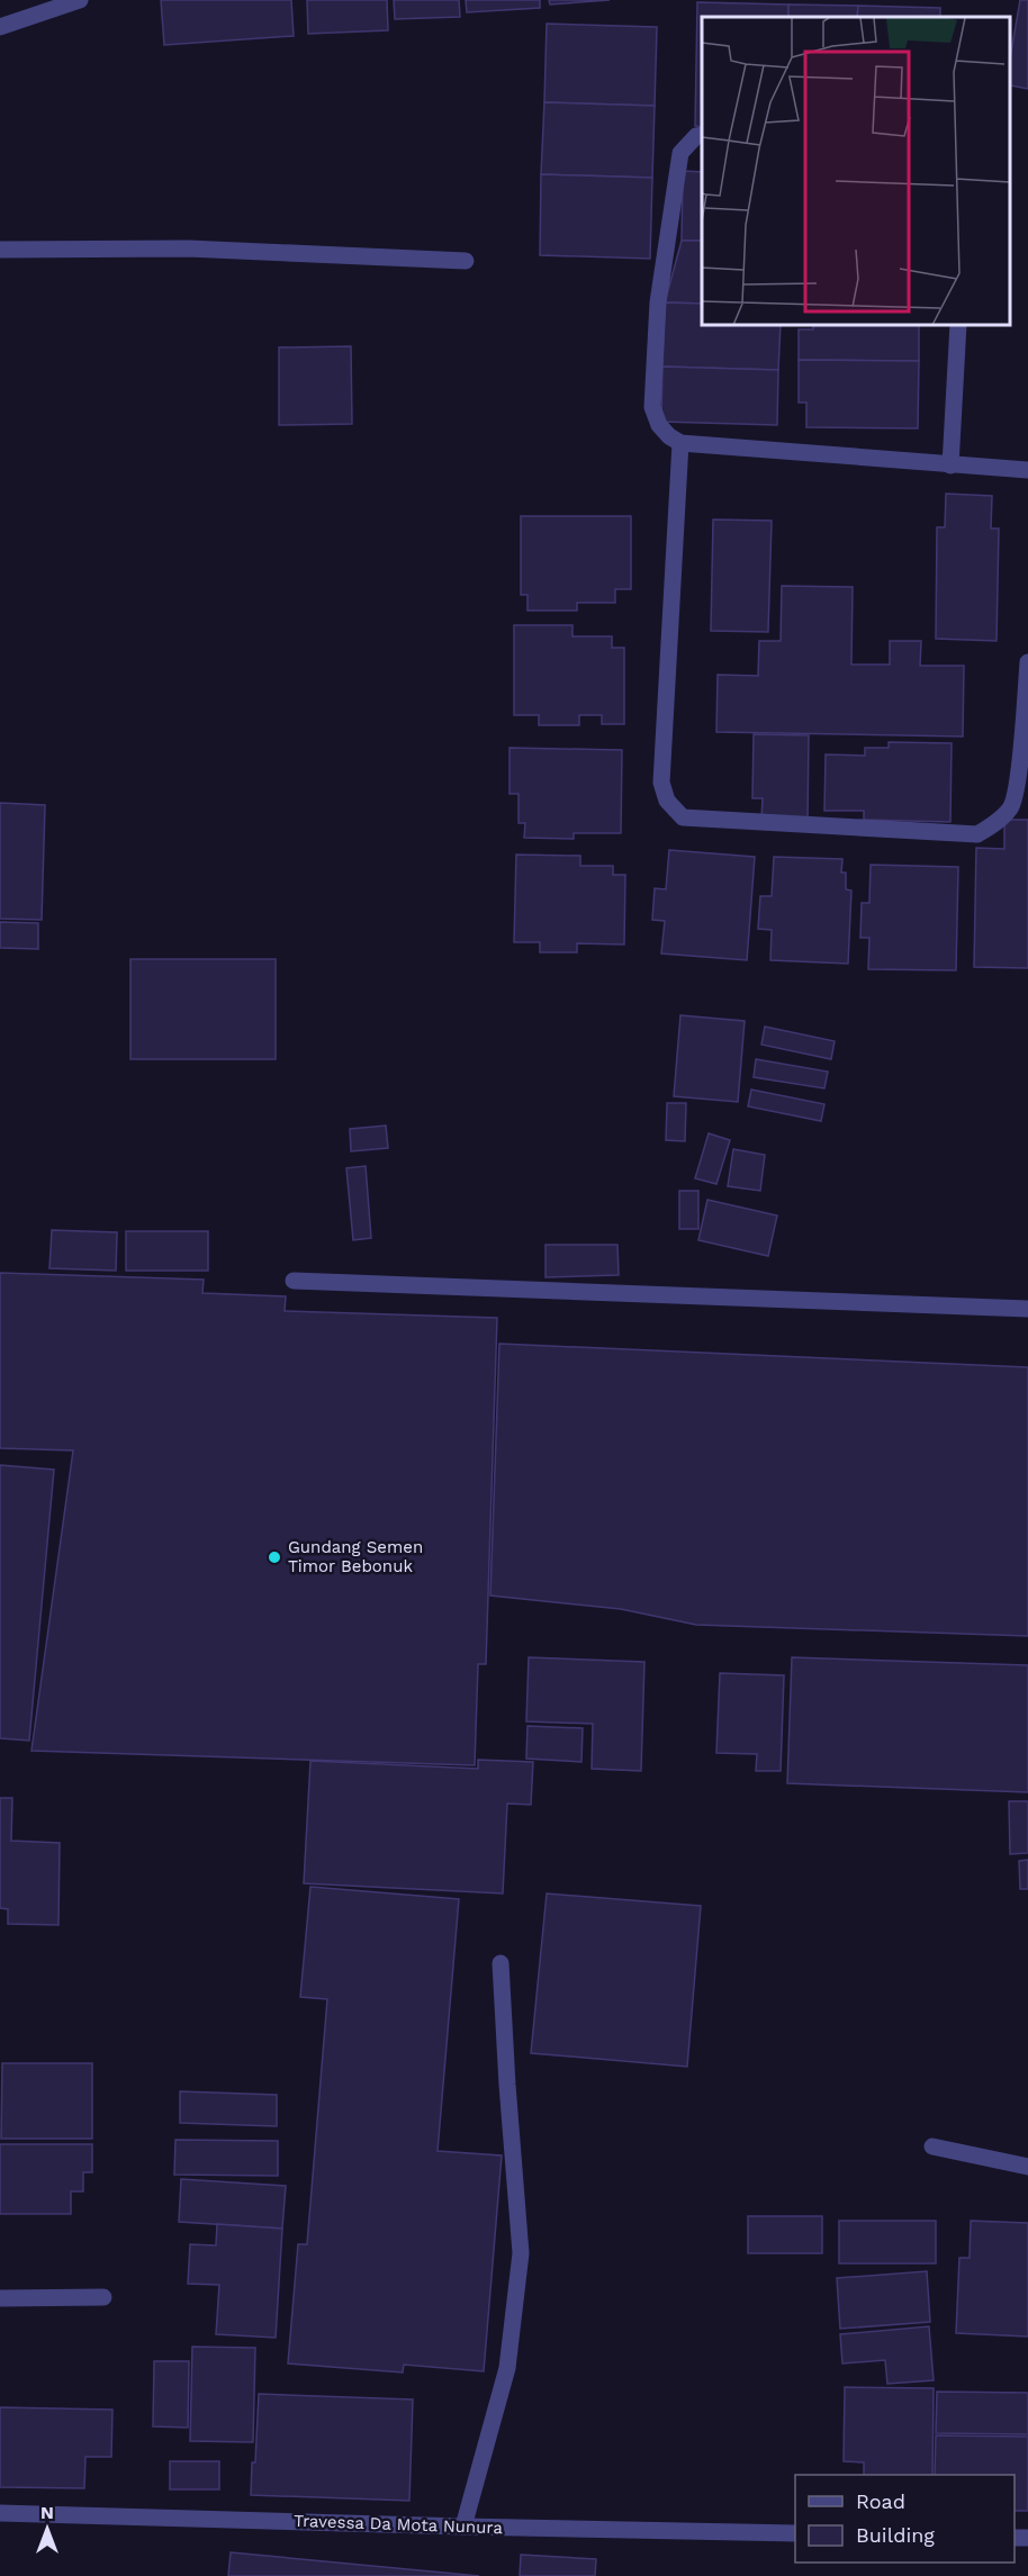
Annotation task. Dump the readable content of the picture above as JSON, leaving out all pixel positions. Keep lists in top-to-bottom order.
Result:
{
  "streets": {
    "street": ["Travessa Da Mota Nunura"]
  },
  "places": ["Gundang Semen Timor Bebonuk"],
  "legend": ["Road", "Building"],
  "north": "top"
}
